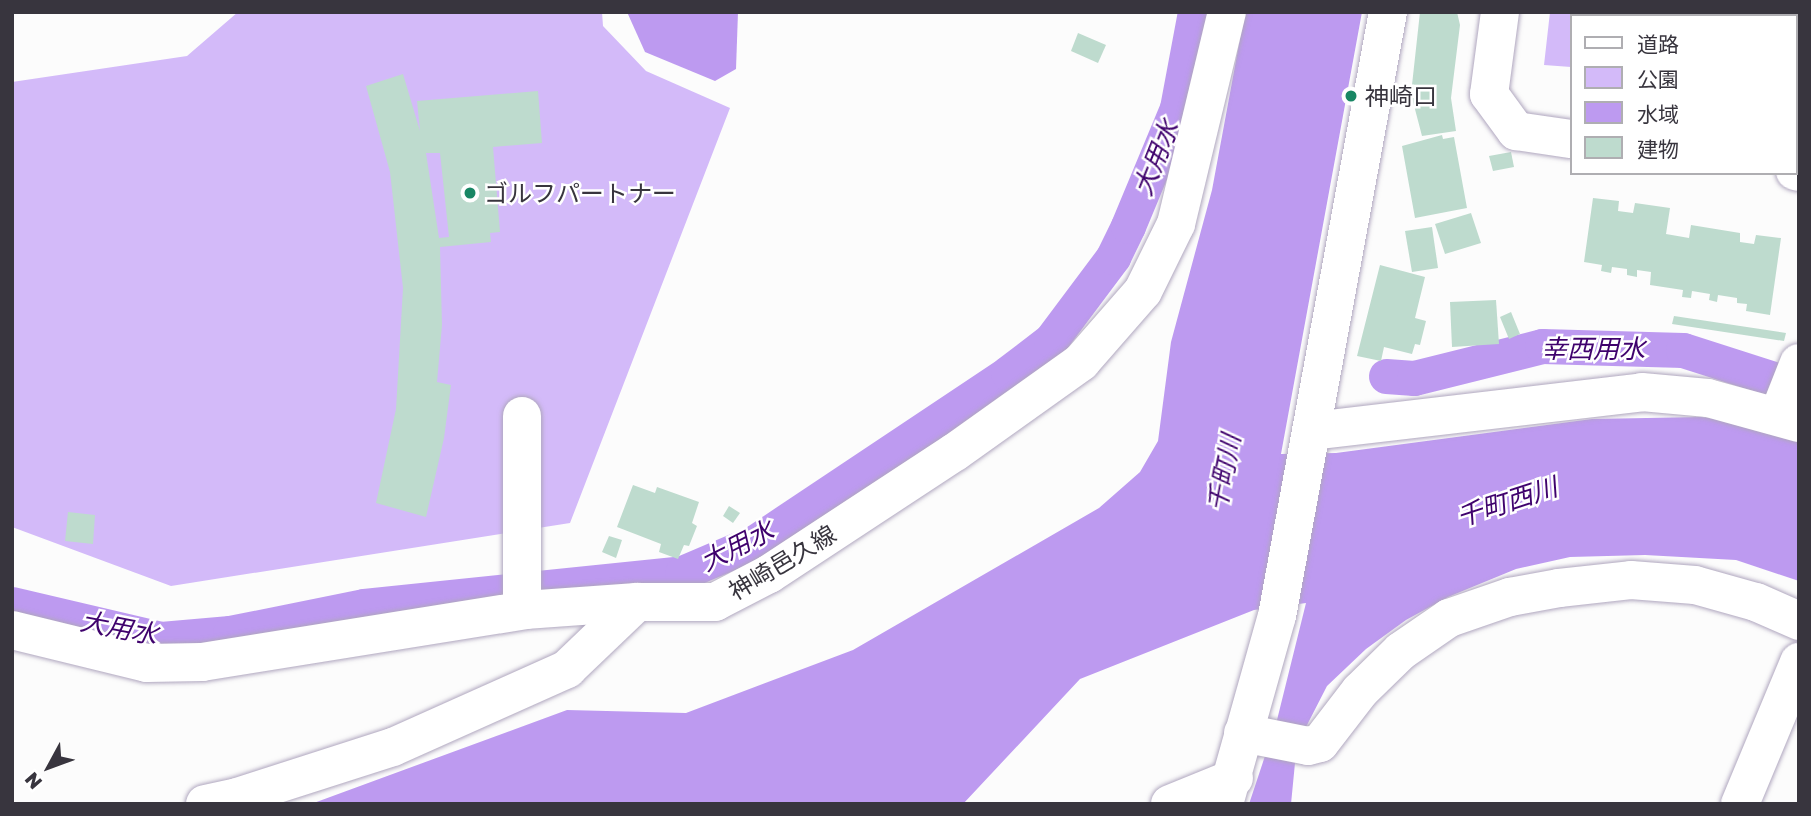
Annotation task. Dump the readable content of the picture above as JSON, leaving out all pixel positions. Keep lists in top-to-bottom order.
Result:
{
  "streets": {
    "street": ["神崎邑久線"]
  },
  "water": [
    "大用水",
    "幸西用水",
    "千町川",
    "千町西川"
  ],
  "places": ["神崎口", "ゴルフパートナー"],
  "legend": [
    "道路",
    "公園",
    "水域",
    "建物"
  ],
  "north": "bottom left"
}
